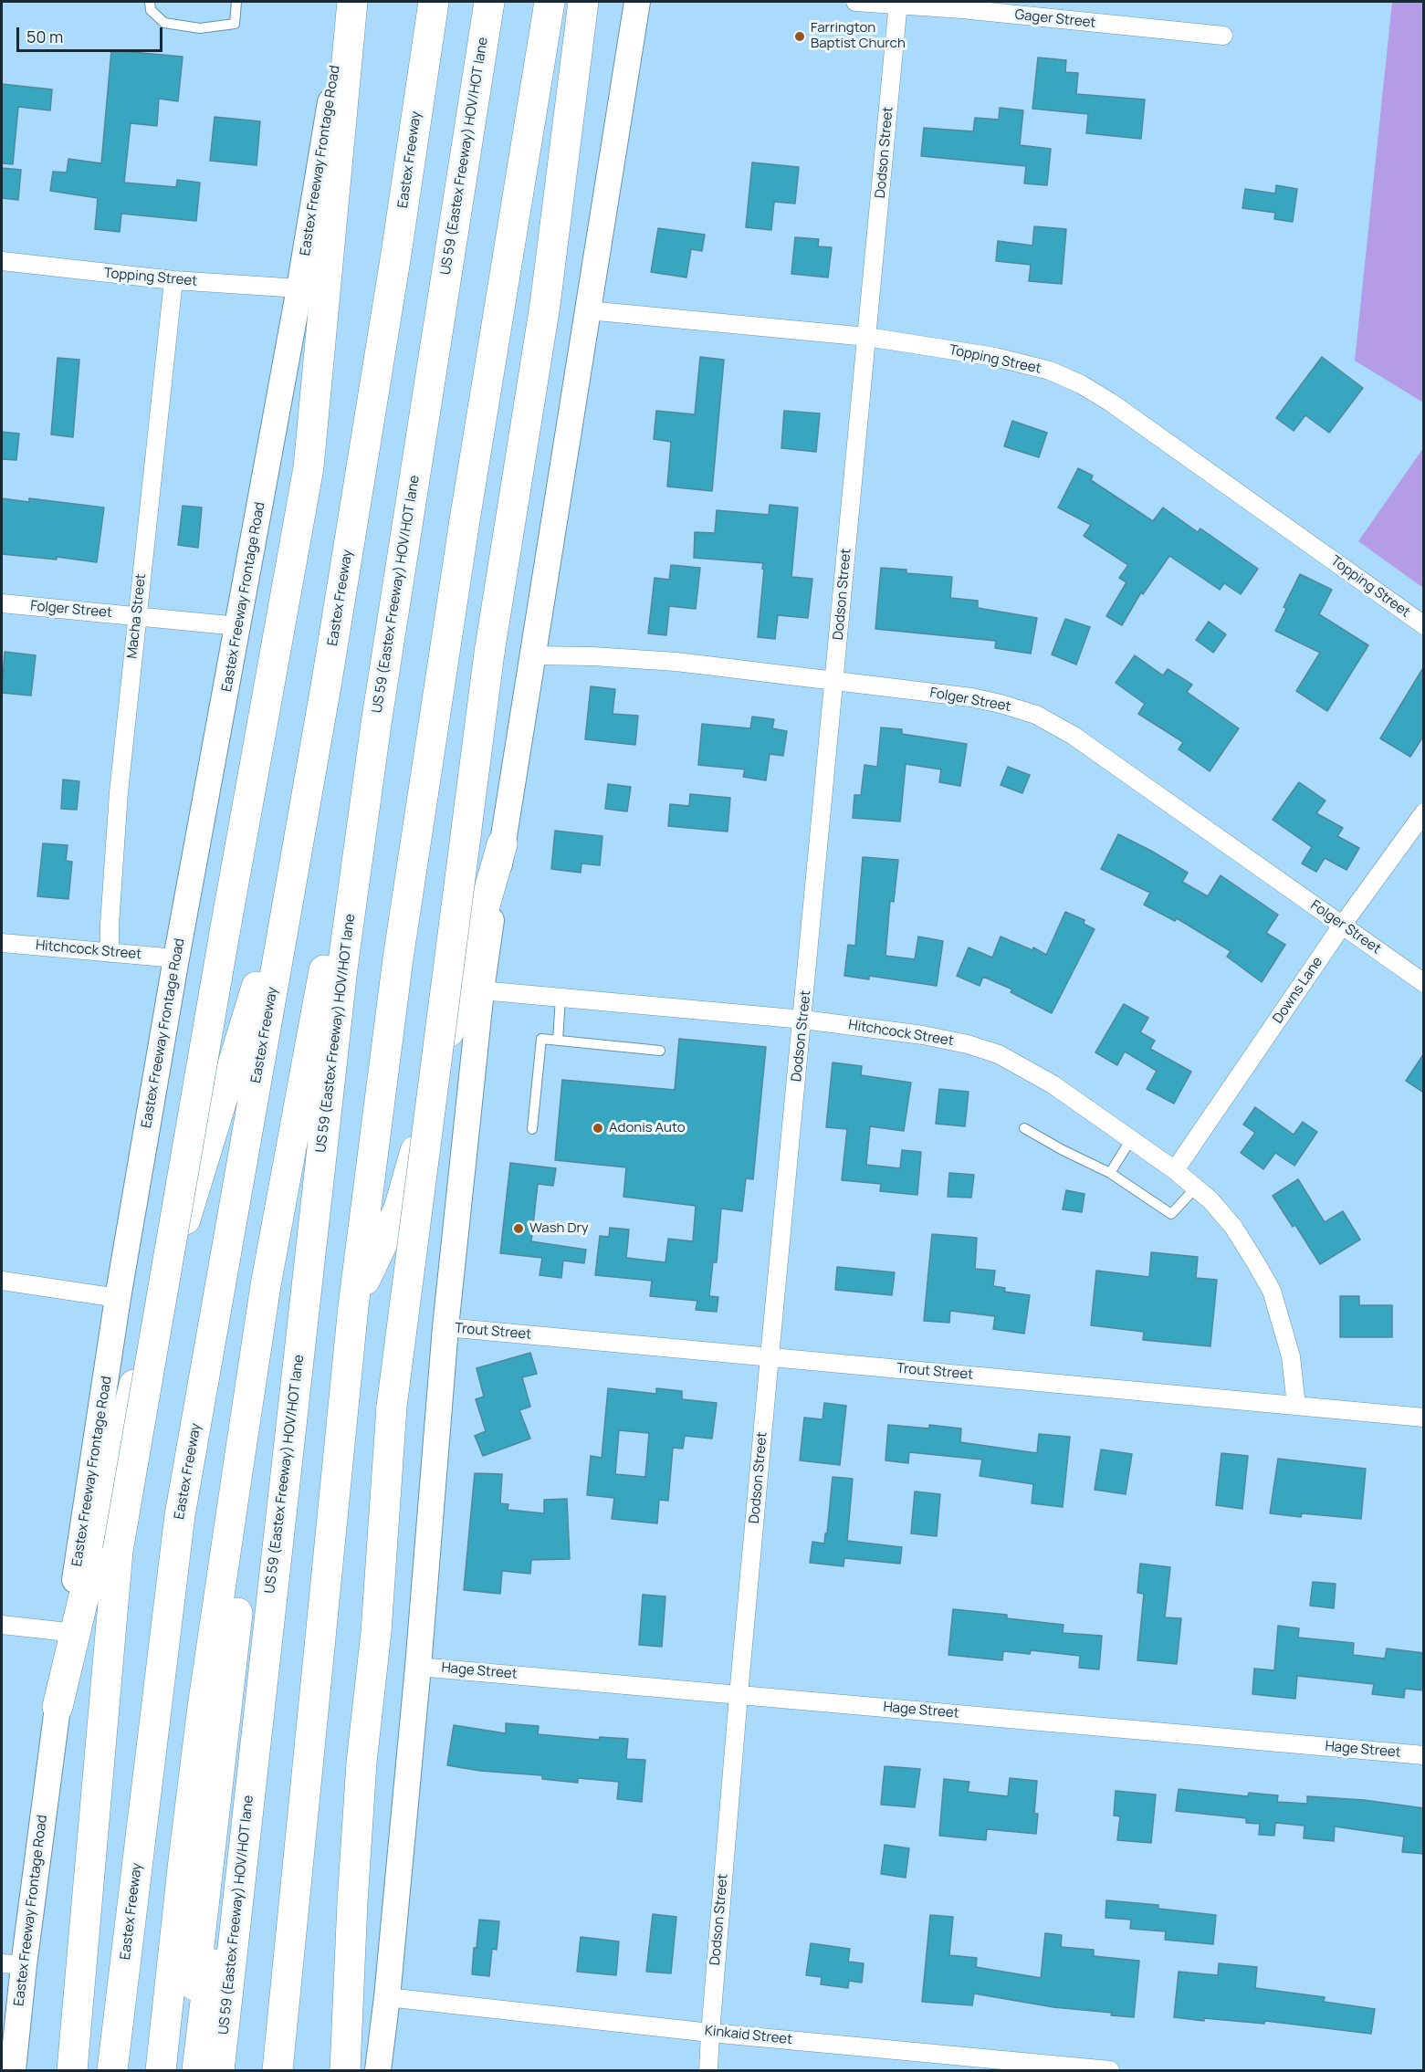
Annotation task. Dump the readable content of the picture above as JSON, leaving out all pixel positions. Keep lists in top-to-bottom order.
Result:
{
  "streets": {
    "highway": ["US 59 (Eastex Freeway) HOV/HOT lane", "Eastex Freeway"],
    "main road": ["Eastex Freeway Frontage Road"],
    "street": [
      "Gager Street",
      "Dodson Street",
      "Topping Street",
      "Folger Street",
      "Macha Street",
      "Hitchcock Street",
      "Downs Lane",
      "Trout Street",
      "Hage Street",
      "Kinkaid Street"
    ]
  },
  "crossings": [
    ["Gager Street", "Dodson Street"],
    ["Dodson Street", "Topping Street"],
    ["Dodson Street", "Folger Street"],
    ["Dodson Street", "Hitchcock Street"],
    ["Dodson Street", "Trout Street"],
    ["Dodson Street", "Hage Street"],
    ["Dodson Street", "Kinkaid Street"],
    ["Eastex Freeway Frontage Road", "Topping Street"],
    ["Eastex Freeway Frontage Road", "Folger Street"],
    ["Eastex Freeway Frontage Road", "Hitchcock Street"],
    ["Topping Street", "Macha Street"],
    ["Folger Street", "Macha Street"],
    ["Folger Street", "Downs Lane"],
    ["Macha Street", "Hitchcock Street"],
    ["Hitchcock Street", "Downs Lane"],
    ["Hitchcock Street", "Trout Street"]
  ],
  "places": ["Farrington Baptist Church", "Adonis Auto", "Wash Dry"],
  "scale_bar": "50 m"
}
